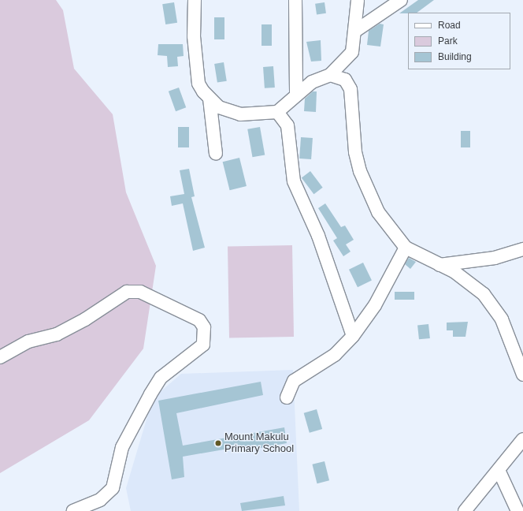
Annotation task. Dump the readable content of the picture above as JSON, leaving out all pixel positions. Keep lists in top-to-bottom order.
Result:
{
  "places": ["Mount Makulu Primary School"],
  "legend": ["Road", "Park", "Building"]
}
